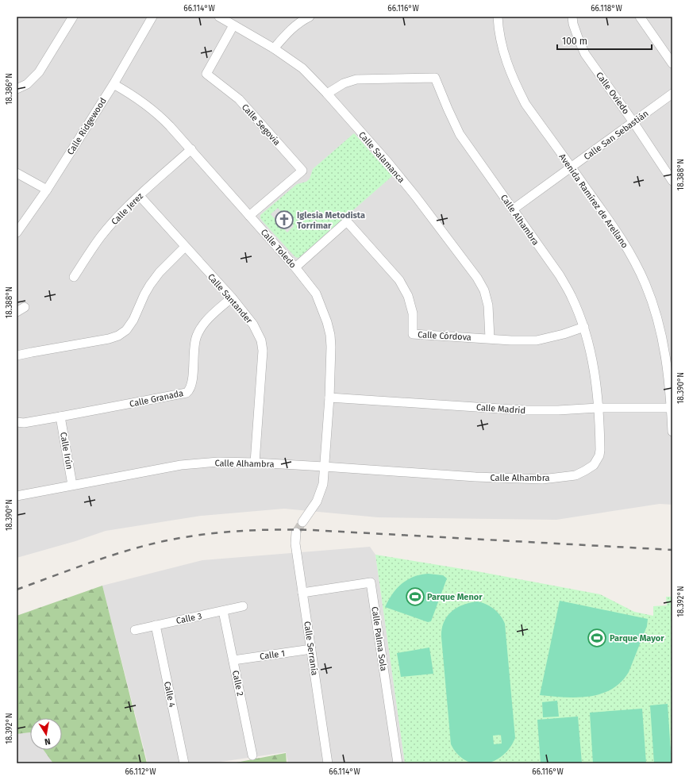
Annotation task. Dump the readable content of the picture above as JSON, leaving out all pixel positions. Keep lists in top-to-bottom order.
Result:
{
  "streets": {
    "street": [
      "Calle Oviedo",
      "Calle Segovia",
      "Calle Ridgewood",
      "Calle San Sebastián",
      "Calle Salamanca",
      "Avenida Ramírez de Arellano",
      "Calle Jerez",
      "Calle Alhambra",
      "Calle Toledo",
      "Calle Santander",
      "Calle Córdova",
      "Calle Granada",
      "Calle Madrid",
      "Calle Irún",
      "Calle 3",
      "Calle Palma Sola",
      "Calle Serranía",
      "Calle 1",
      "Calle 2",
      "Calle 4"
    ]
  },
  "crossings": [
    ["Calle Oviedo", "Calle San Sebastián"],
    ["Calle Segovia", "Calle Salamanca"],
    ["Calle Segovia", "Calle Toledo"],
    ["Calle Ridgewood", "Calle Toledo"],
    ["Calle San Sebastián", "Avenida Ramírez de Arellano"],
    ["Calle San Sebastián", "Calle Alhambra"],
    ["Calle Salamanca", "Calle Alhambra"],
    ["Calle Salamanca", "Calle Córdova"],
    ["Avenida Ramírez de Arellano", "Calle Madrid"],
    ["Calle Jerez", "Calle Toledo"],
    ["Calle Jerez", "Calle Santander"],
    ["Calle Alhambra", "Calle Toledo"],
    ["Calle Alhambra", "Calle Santander"],
    ["Calle Alhambra", "Calle Córdova"],
    ["Calle Alhambra", "Calle Madrid"],
    ["Calle Alhambra", "Calle Irún"],
    ["Calle Toledo", "Calle Córdova"],
    ["Calle Toledo", "Calle Madrid"],
    ["Calle Santander", "Calle Granada"],
    ["Calle Granada", "Calle Irún"],
    ["Calle 3", "Calle 2"],
    ["Calle 3", "Calle 4"],
    ["Calle Palma Sola", "Calle Serranía"],
    ["Calle Serranía", "Calle 1"],
    ["Calle 1", "Calle 2"]
  ],
  "places": {
    "church": ["Iglesia Metodista Torrimar"],
    "sports": ["Parque Menor", "Parque Mayor"]
  },
  "scale_bar": "100 m",
  "north": "bottom",
  "coordinates": [
    "66.114°W",
    "66.116°W",
    "66.118°W",
    "18.386°N",
    "18.388°N",
    "18.390°N",
    "18.392°N",
    "66.112°W"
  ]
}
